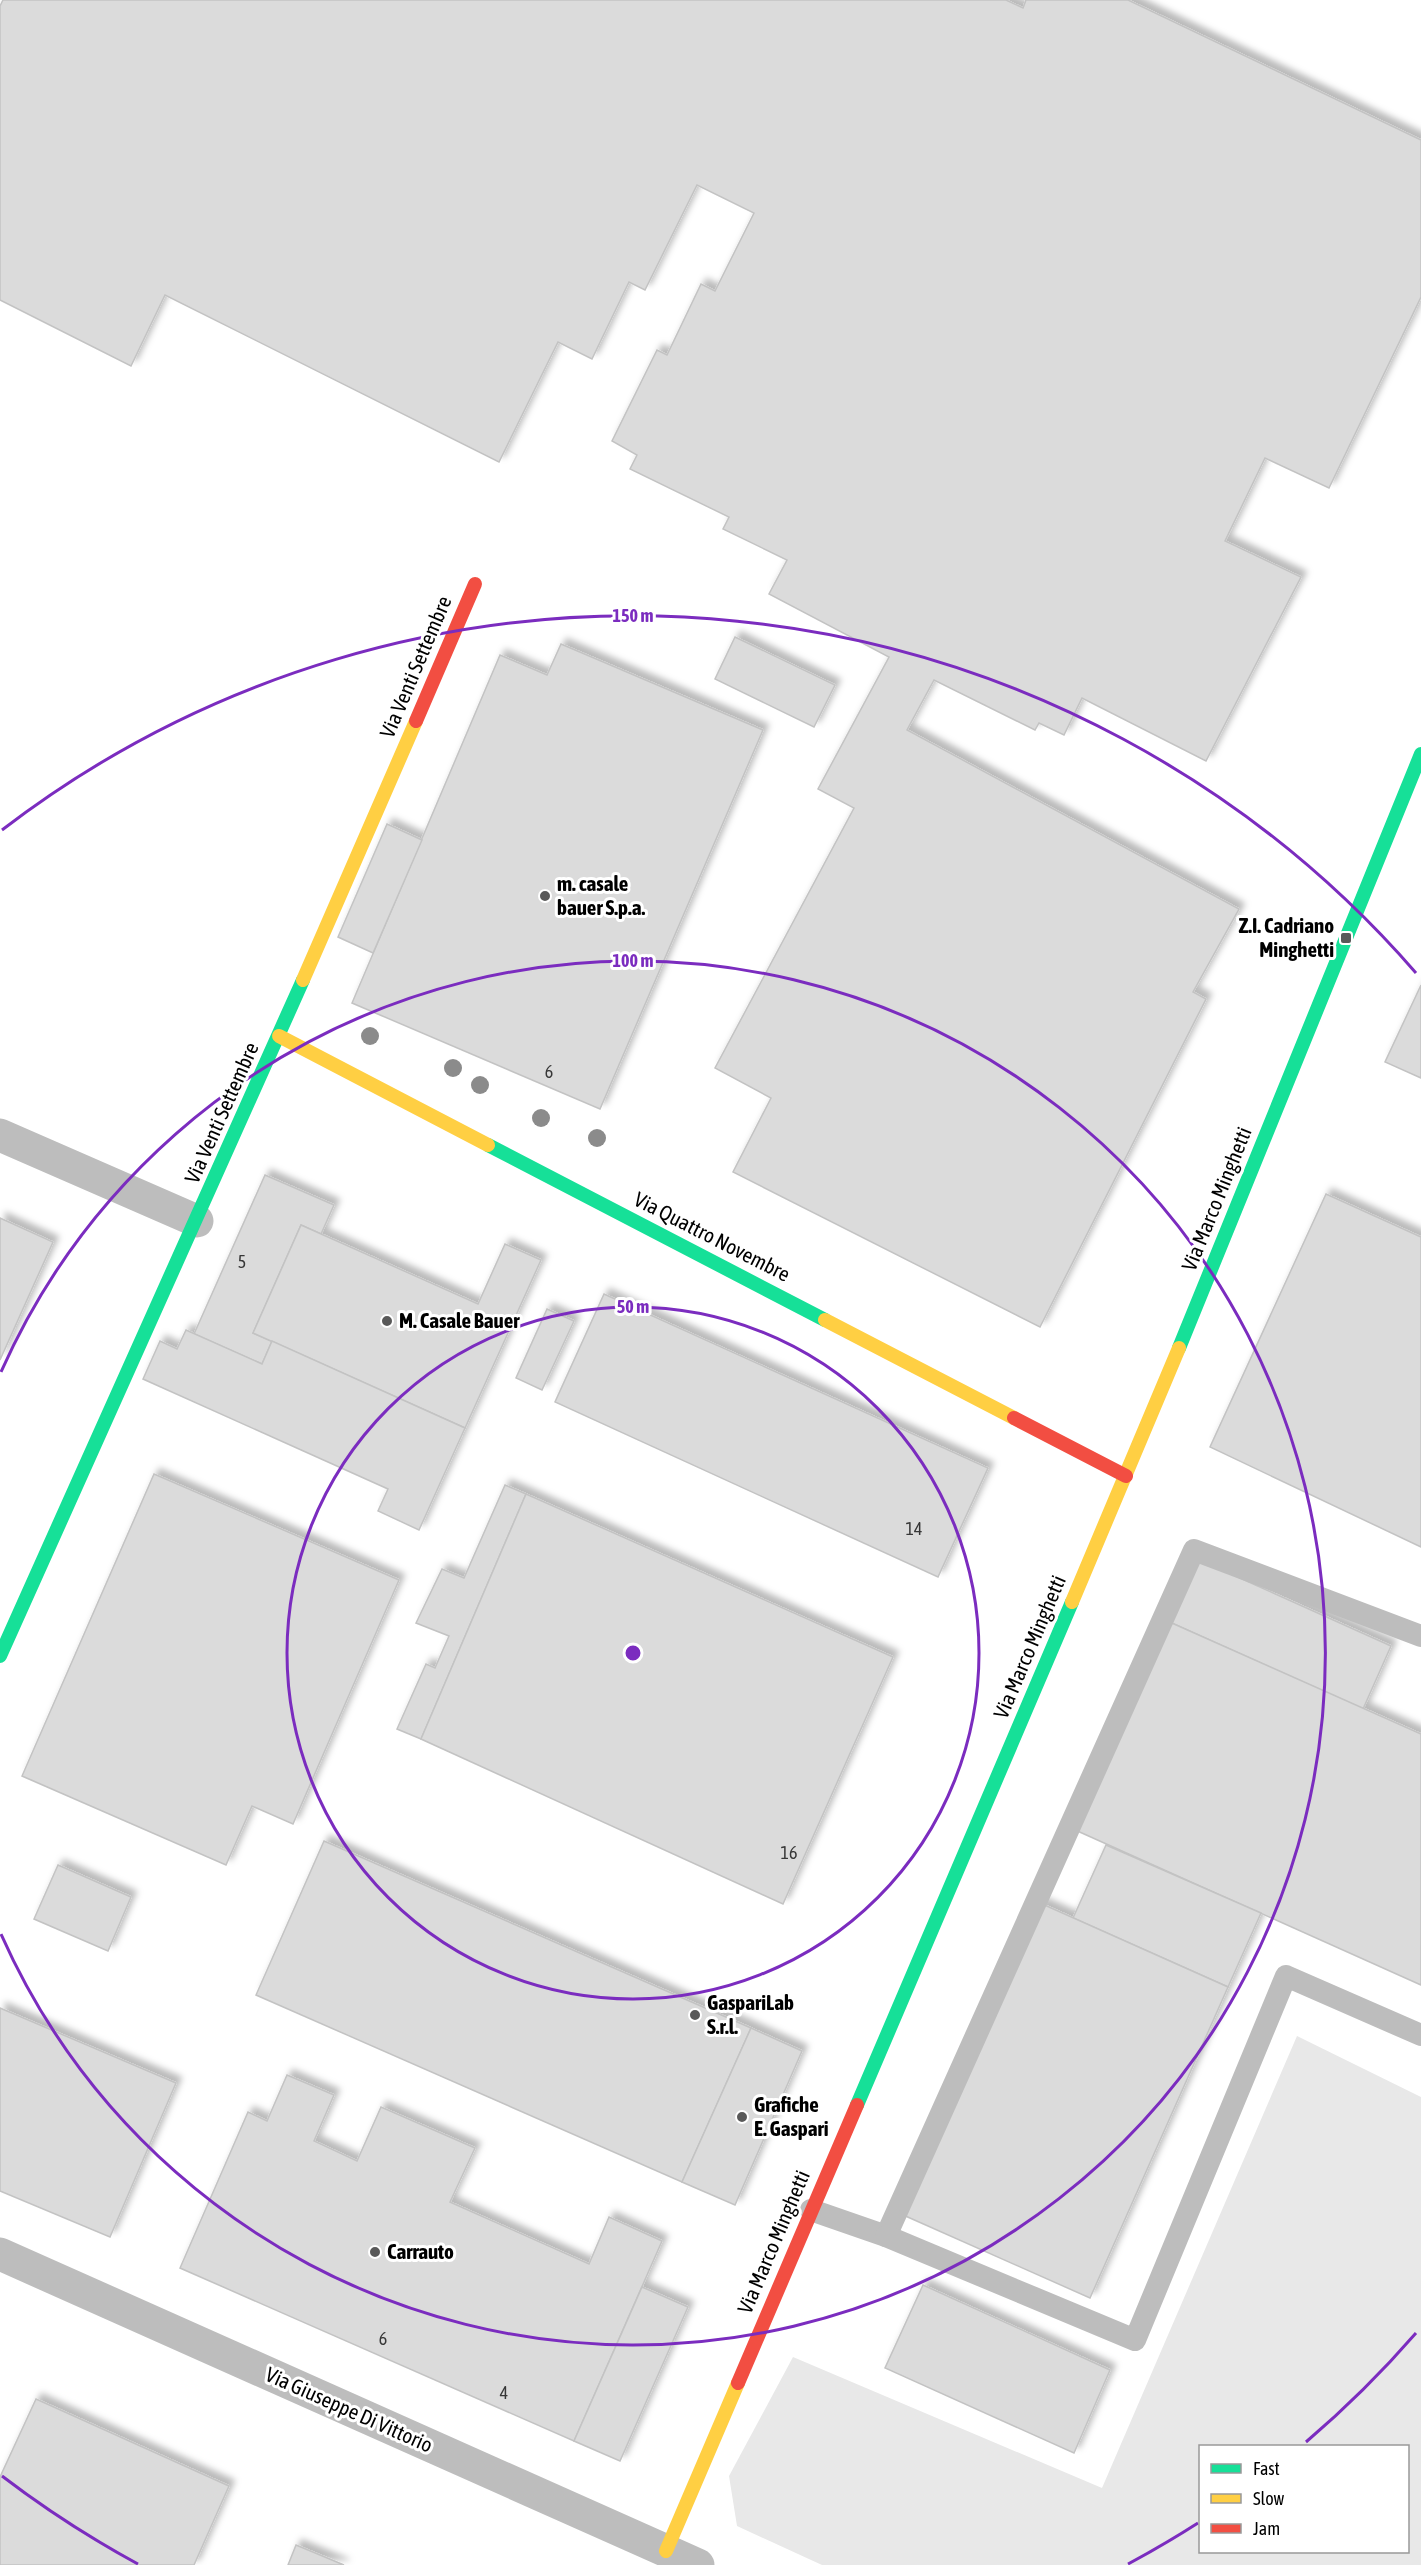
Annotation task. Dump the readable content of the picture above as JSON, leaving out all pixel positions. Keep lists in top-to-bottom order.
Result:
{
  "streets": {
    "street": [
      "Via Venti Settembre",
      "Via Marco Minghetti",
      "Via Quattro Novembre",
      "Via Giuseppe Di Vittorio"
    ]
  },
  "crossings": [
    ["Via Venti Settembre", "Via Quattro Novembre"],
    ["Via Marco Minghetti", "Via Quattro Novembre"],
    ["Via Marco Minghetti", "Via Giuseppe Di Vittorio"]
  ],
  "places": {
    "other": [
      "m. casale bauer S.p.a.",
      "M. Casale Bauer",
      "GaspariLab S.r.l.",
      "Grafiche E. Gaspari",
      "Carrauto"
    ],
    "transit": ["Z.I. Cadriano Minghetti"]
  },
  "house_numbers": [
    "6",
    "5",
    "14",
    "16",
    "6",
    "4"
  ],
  "legend": ["Fast", "Slow", "Jam"],
  "rings": ["150 m", "100 m", "50 m"]
}
